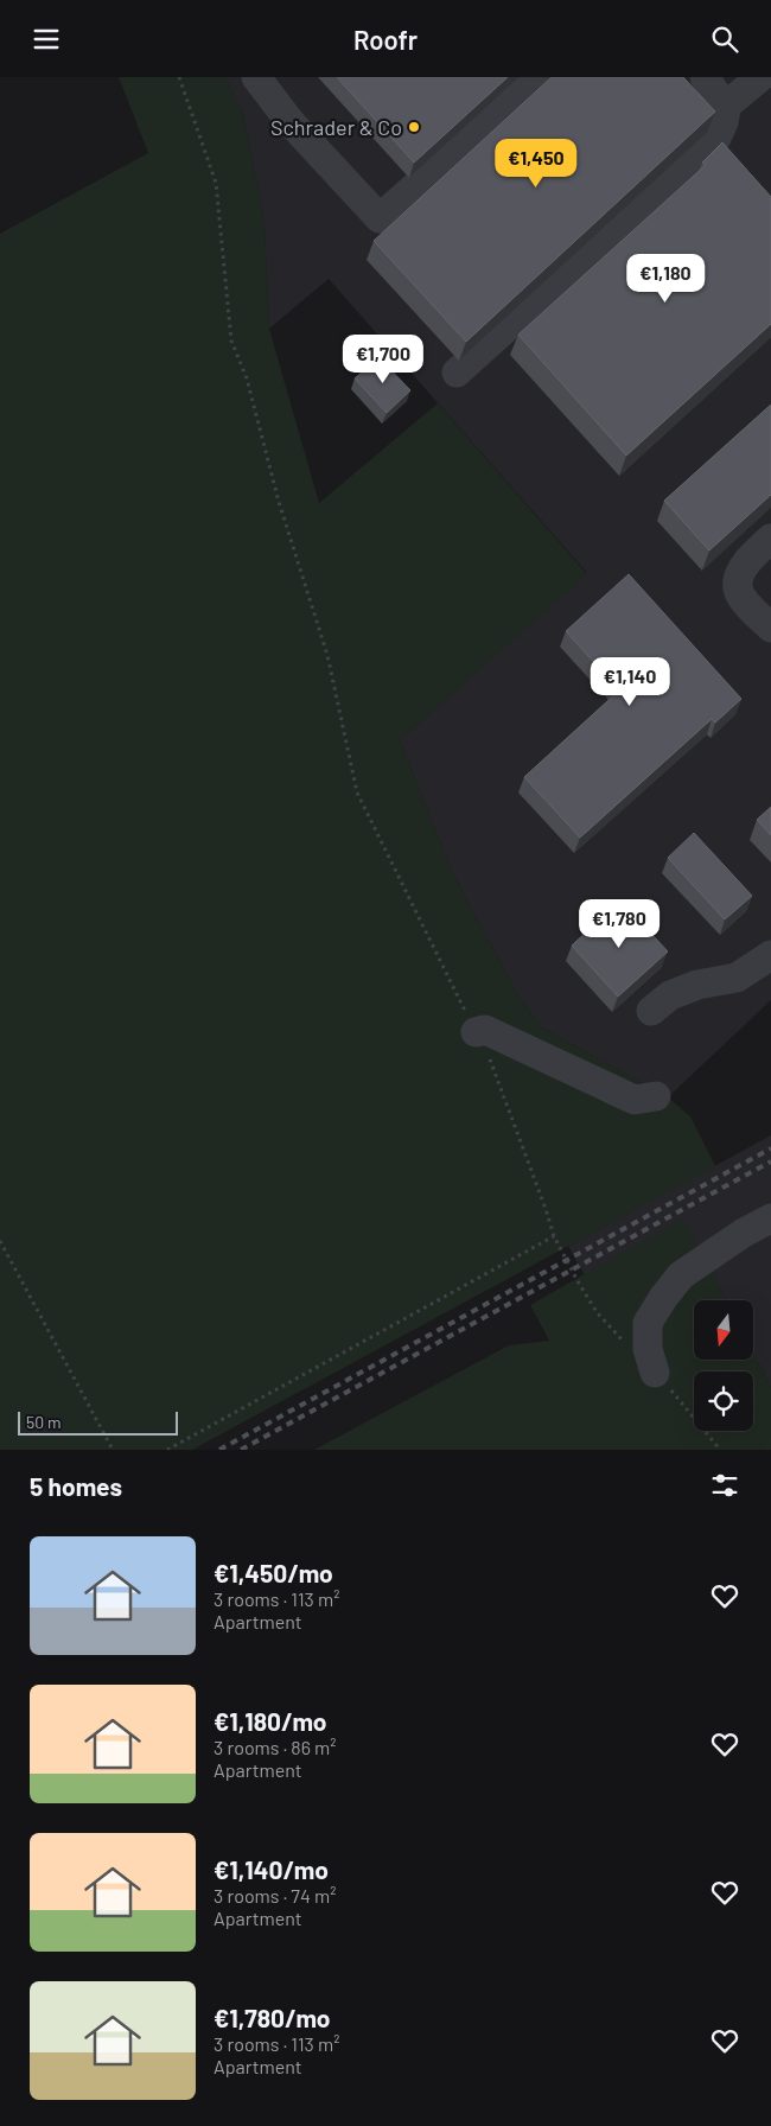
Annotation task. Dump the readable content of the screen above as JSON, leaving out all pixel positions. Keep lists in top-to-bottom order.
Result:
{
  "places": ["Schrader & Co"],
  "scale_bar": "50 m",
  "north": "bottom",
  "page": {
    "header": "Roofr",
    "price": [
      "€1,450",
      "€1,180",
      "€1,700",
      "€1,140",
      "€1,780"
    ],
    "scale": "50 m",
    "heading": "5 homes",
    "list": [
      {
        "name": "€1,450/mo",
        "note": "3 rooms · 113 m² · Apartment"
      },
      {
        "name": "€1,180/mo",
        "note": "3 rooms · 86 m² · Apartment"
      },
      {
        "name": "€1,140/mo",
        "note": "3 rooms · 74 m² · Apartment"
      },
      {
        "name": "€1,780/mo",
        "note": "3 rooms · 113 m² · Apartment"
      }
    ]
  }
}
